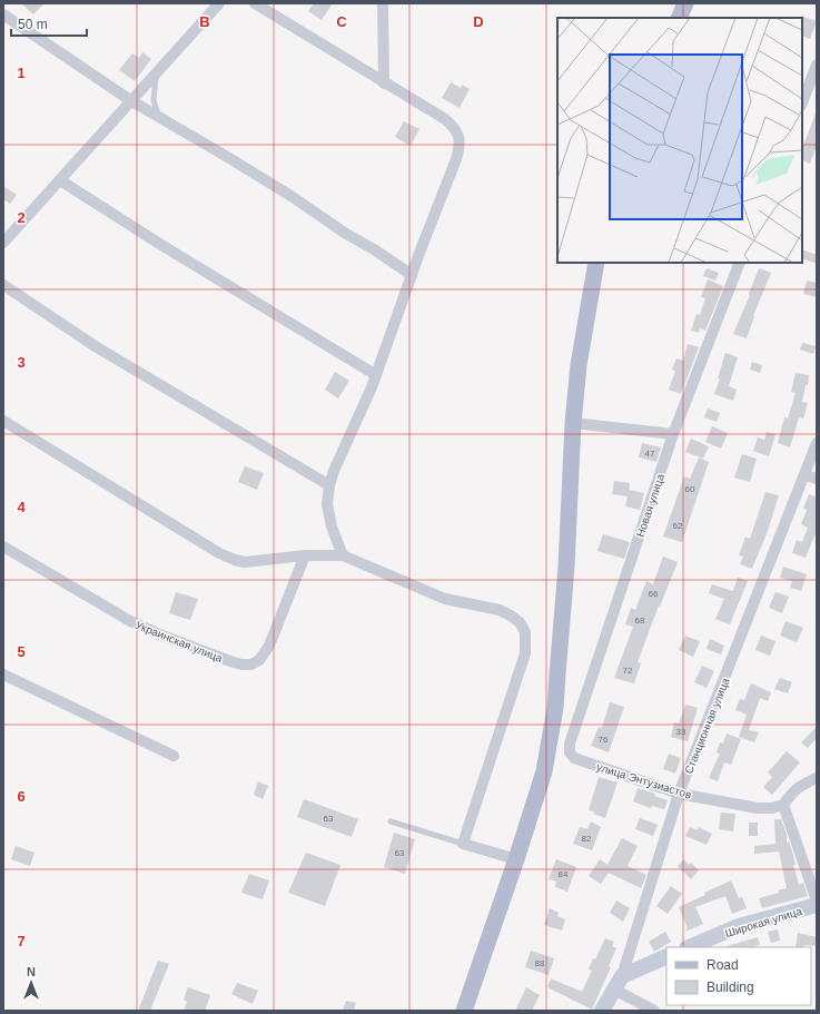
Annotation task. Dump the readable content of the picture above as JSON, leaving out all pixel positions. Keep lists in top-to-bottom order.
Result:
{
  "streets": {
    "street": [
      "Новая улица",
      "Украинская улица",
      "Станционная улица",
      "улица Энтузиастов",
      "Широкая улица"
    ]
  },
  "crossings": [
    ["Новая улица", "улица Энтузиастов"],
    ["Станционная улица", "улица Энтузиастов"]
  ],
  "house_numbers": [
    "47",
    "60",
    "62",
    "66",
    "68",
    "72",
    "33",
    "76",
    "63",
    "82",
    "63",
    "84",
    "88"
  ],
  "legend": ["Road", "Building"],
  "scale_bar": "50 m",
  "north": "top",
  "grid": {
    "columns": ["B", "C", "D"],
    "rows": [
      "1",
      "2",
      "3",
      "4",
      "5",
      "6",
      "7"
    ]
  }
}
